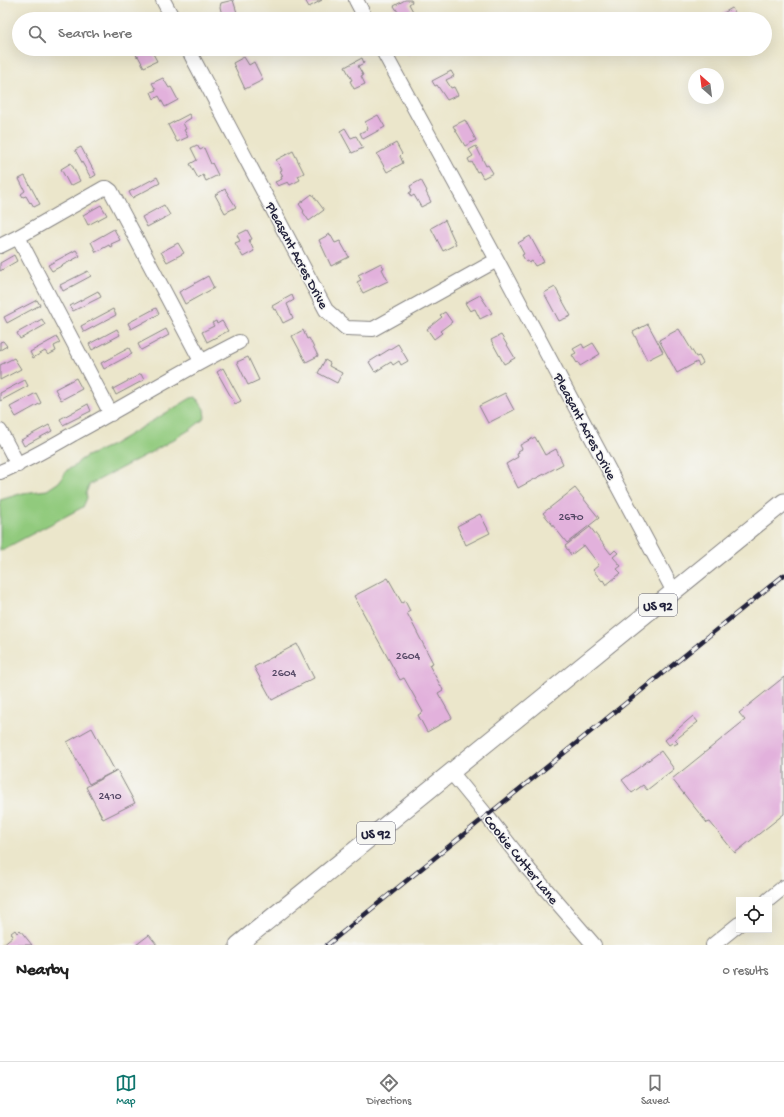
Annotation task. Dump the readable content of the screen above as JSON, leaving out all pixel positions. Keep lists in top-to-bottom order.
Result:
{
  "streets": {
    "main road": ["US 92"],
    "street": ["Pleasant Acres Drive", "Cookie Cutter Lane"]
  },
  "crossings": [
    ["Pleasant Acres Drive", "US 92"],
    ["US 92", "Cookie Cutter Lane"]
  ],
  "house_numbers": [
    "2670",
    "2604",
    "2604",
    "2410"
  ],
  "north": "top left",
  "page": {
    "search": "Search here",
    "heading": ["Nearby", "0 results"],
    "nav": ["Map", "Directions", "Saved"]
  }
}
